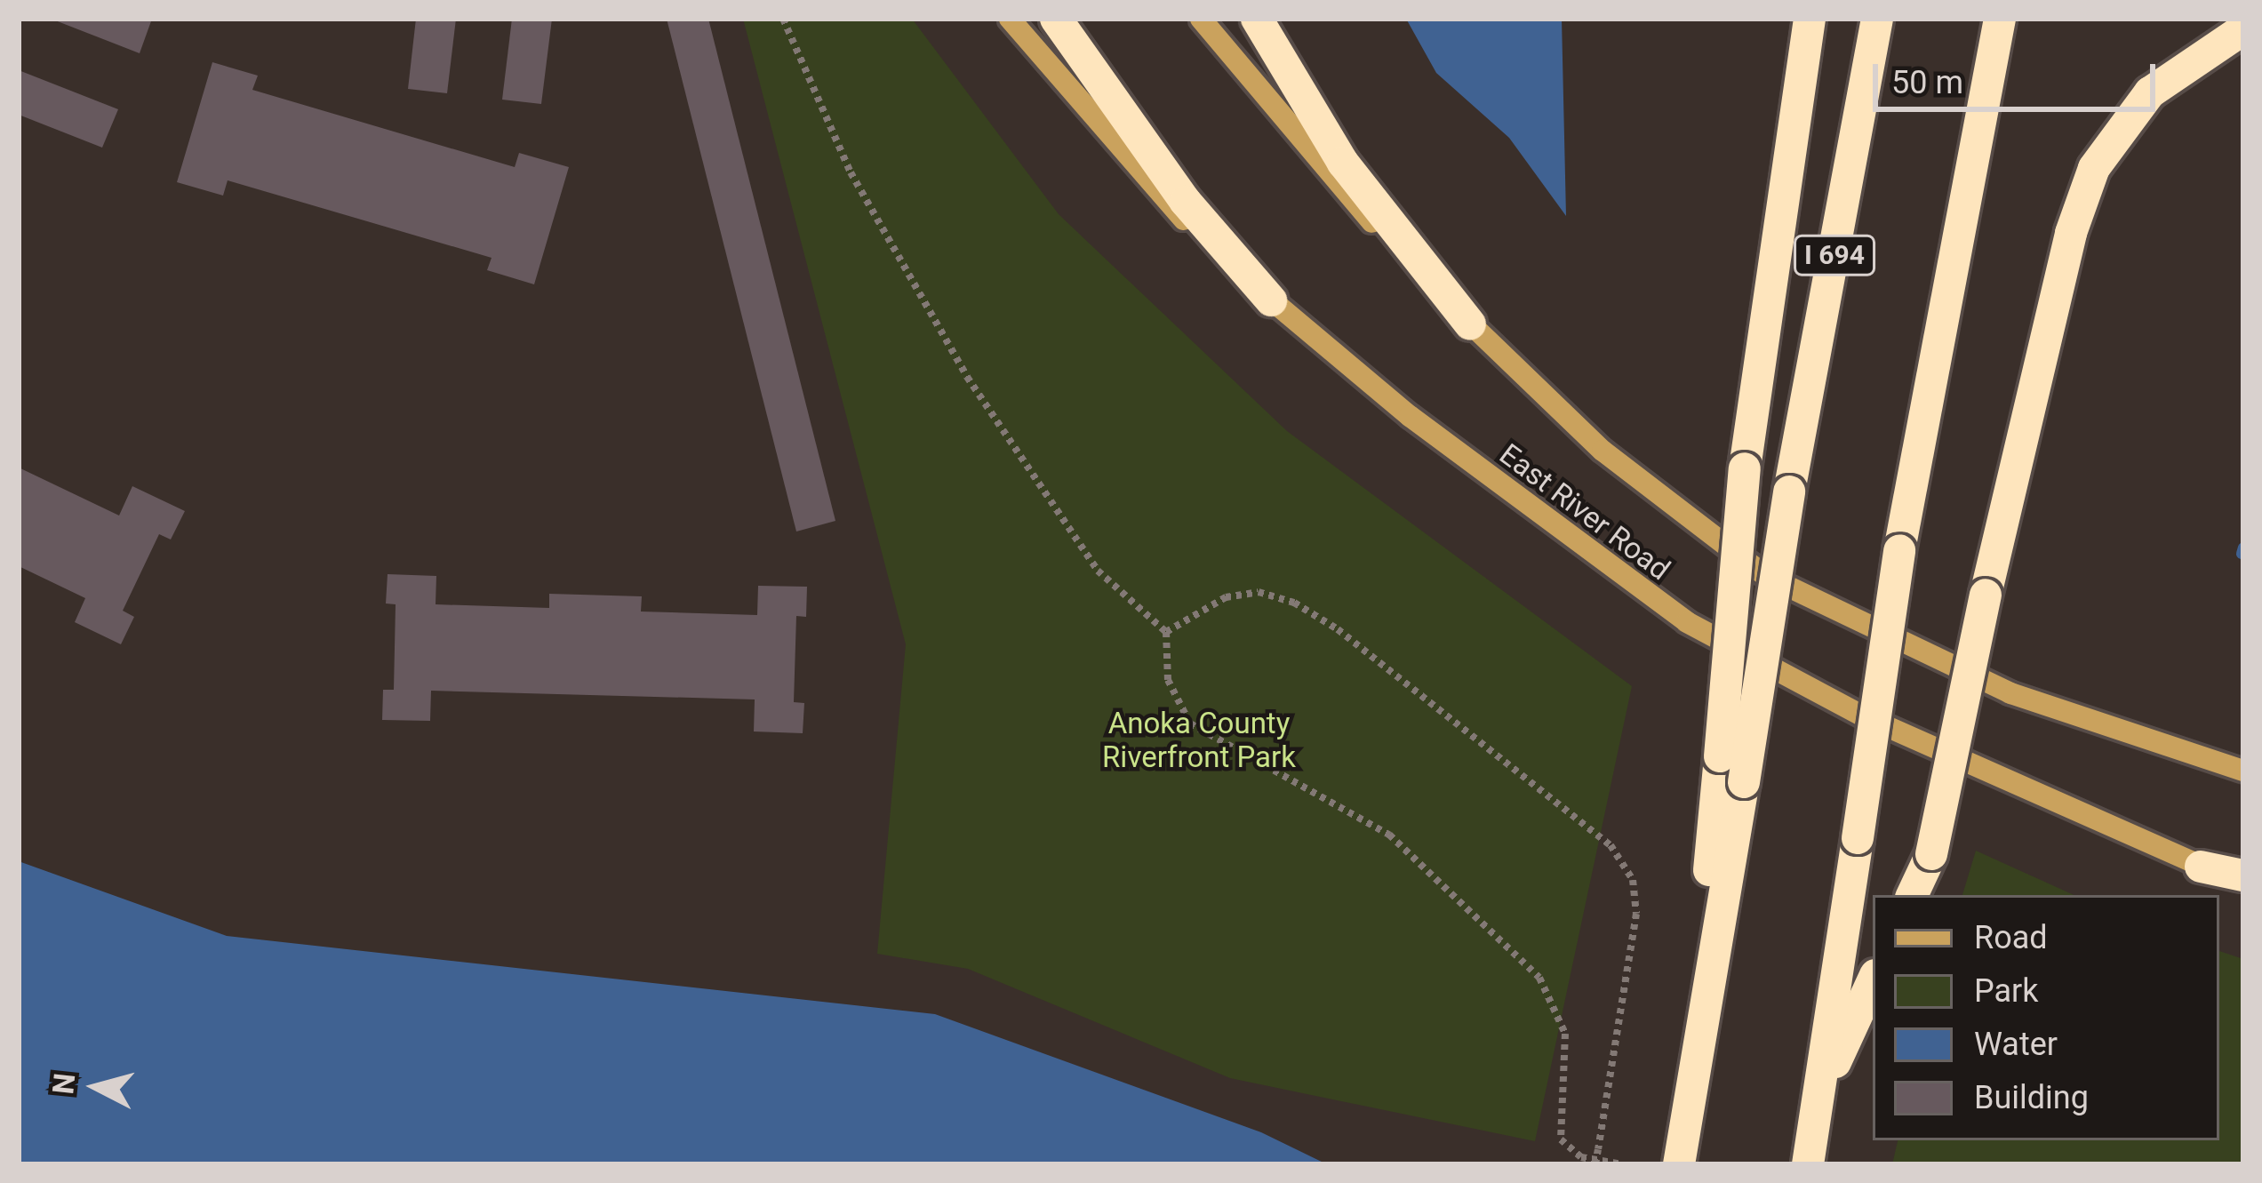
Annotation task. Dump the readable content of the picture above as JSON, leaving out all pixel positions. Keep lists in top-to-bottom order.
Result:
{
  "streets": {
    "highway": ["I 694"],
    "main road": ["East River Road"]
  },
  "parks": ["Anoka County Riverfront Park"],
  "legend": [
    "Road",
    "Park",
    "Water",
    "Building"
  ],
  "scale_bar": "50 m",
  "north": "left"
}
